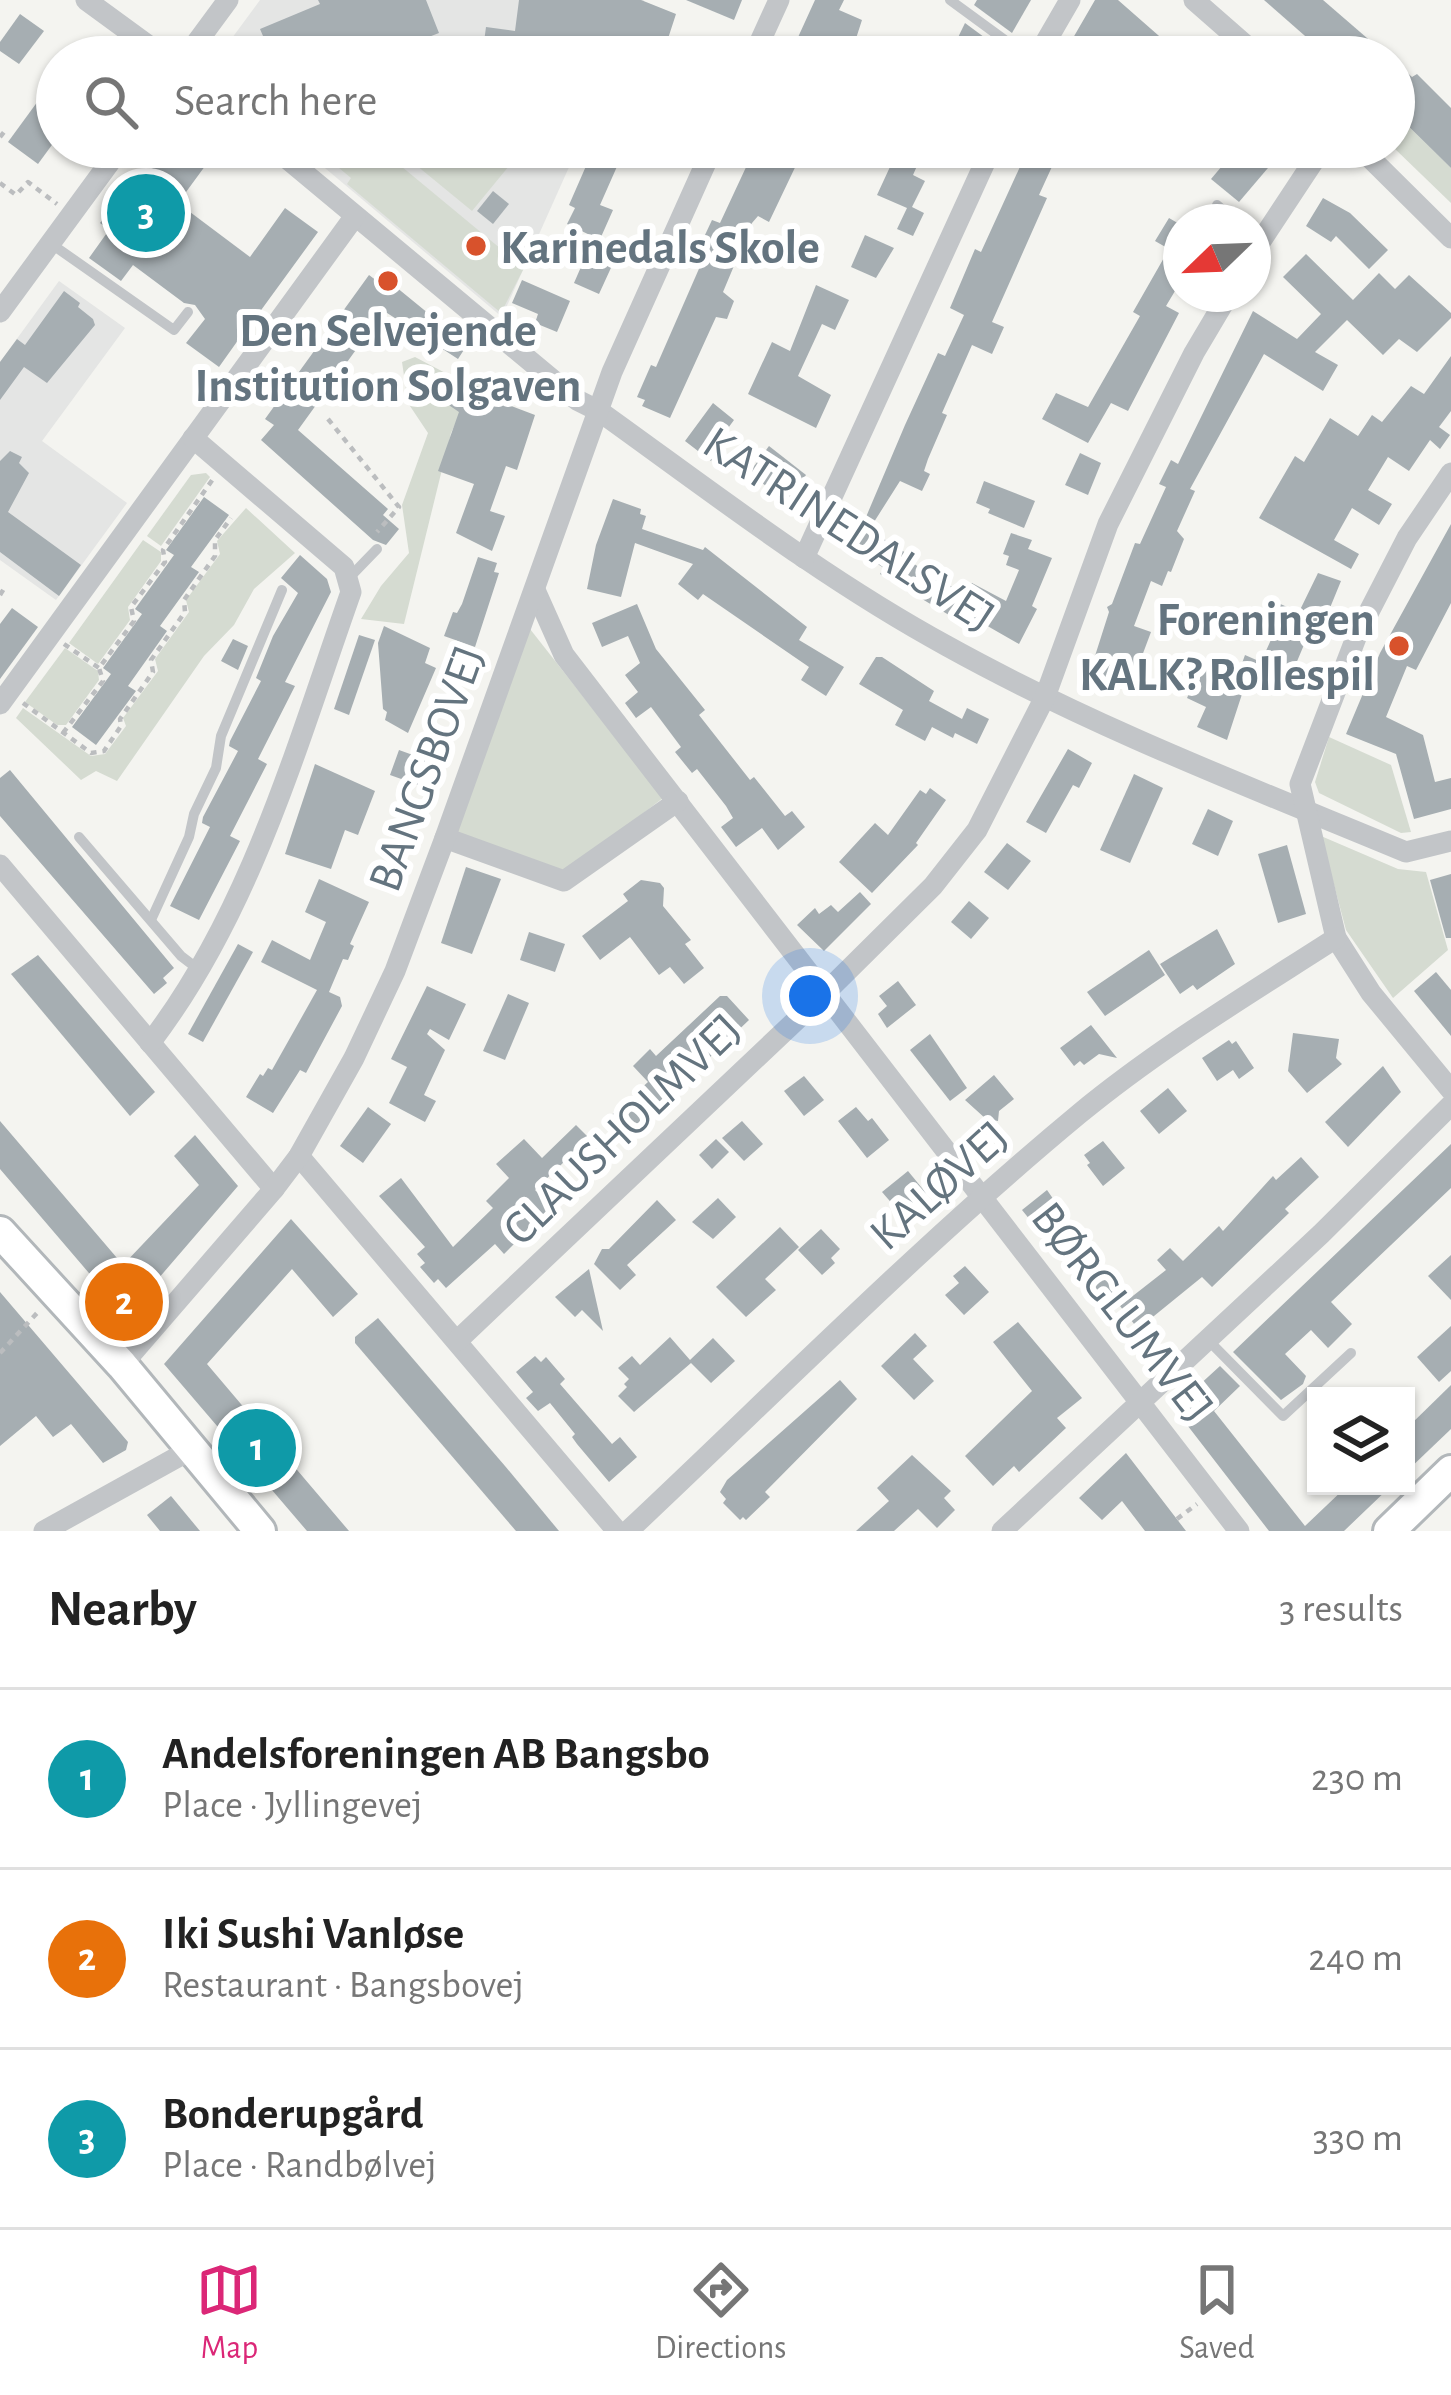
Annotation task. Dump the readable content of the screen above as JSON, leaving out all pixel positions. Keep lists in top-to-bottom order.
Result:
{
  "streets": {
    "street": [
      "KATRINEDALSVEJ",
      "BANGSBOVEJ",
      "CLAUSHOLMVEJ",
      "KALØVEJ",
      "BØRGLUMVEJ"
    ]
  },
  "crossings": [
    ["KATRINEDALSVEJ", "BANGSBOVEJ"],
    ["KATRINEDALSVEJ", "CLAUSHOLMVEJ"],
    ["BANGSBOVEJ", "BØRGLUMVEJ"],
    ["CLAUSHOLMVEJ", "BØRGLUMVEJ"],
    ["KALØVEJ", "BØRGLUMVEJ"]
  ],
  "places": ["Karinedals Skole", "Den Selvejende Institution Solgaven", "Foreningen KALK? Rollespil"],
  "north": "bottom left",
  "page": {
    "search": "Search here",
    "pins": ["3", "2", "1"],
    "heading": ["Nearby", "3 results"],
    "list": [
      {
        "mark": "1",
        "name": "Andelsforeningen AB Bangsbo",
        "note": "Place · Jyllingevej",
        "value": "230 m"
      },
      {
        "mark": "2",
        "name": "Iki Sushi Vanløse",
        "note": "Restaurant · Bangsbovej",
        "value": "240 m"
      },
      {
        "mark": "3",
        "name": "Bonderupgård",
        "note": "Place · Randbølvej",
        "value": "330 m"
      }
    ],
    "nav": ["Map", "Directions", "Saved"]
  }
}
